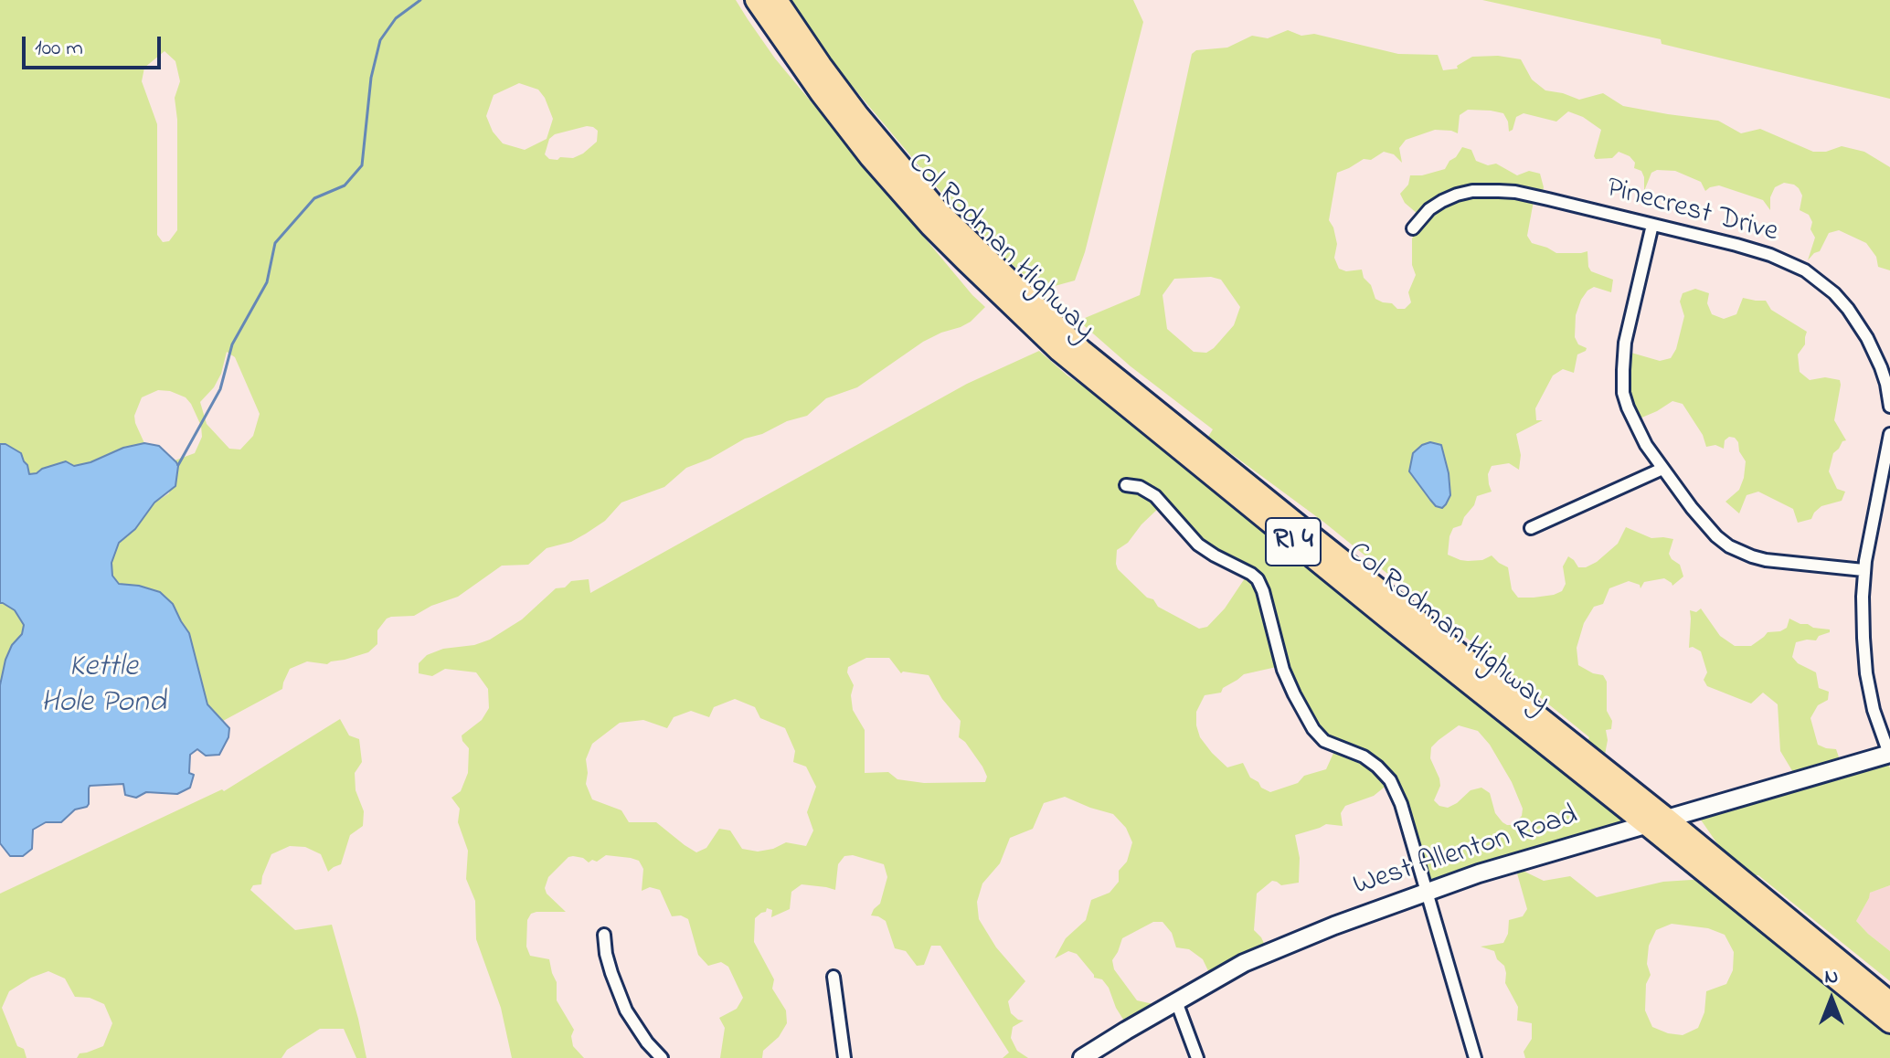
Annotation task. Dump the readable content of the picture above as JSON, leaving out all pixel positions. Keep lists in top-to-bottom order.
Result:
{
  "streets": {
    "highway": ["Col Rodman Highway", "RI 4"],
    "street": ["Pinecrest Drive", "West Allenton Road"]
  },
  "crossings": [
    ["Col Rodman Highway", "West Allenton Road"]
  ],
  "water": ["Kettle Hole Pond"],
  "scale_bar": "100 m",
  "north": "top"
}
